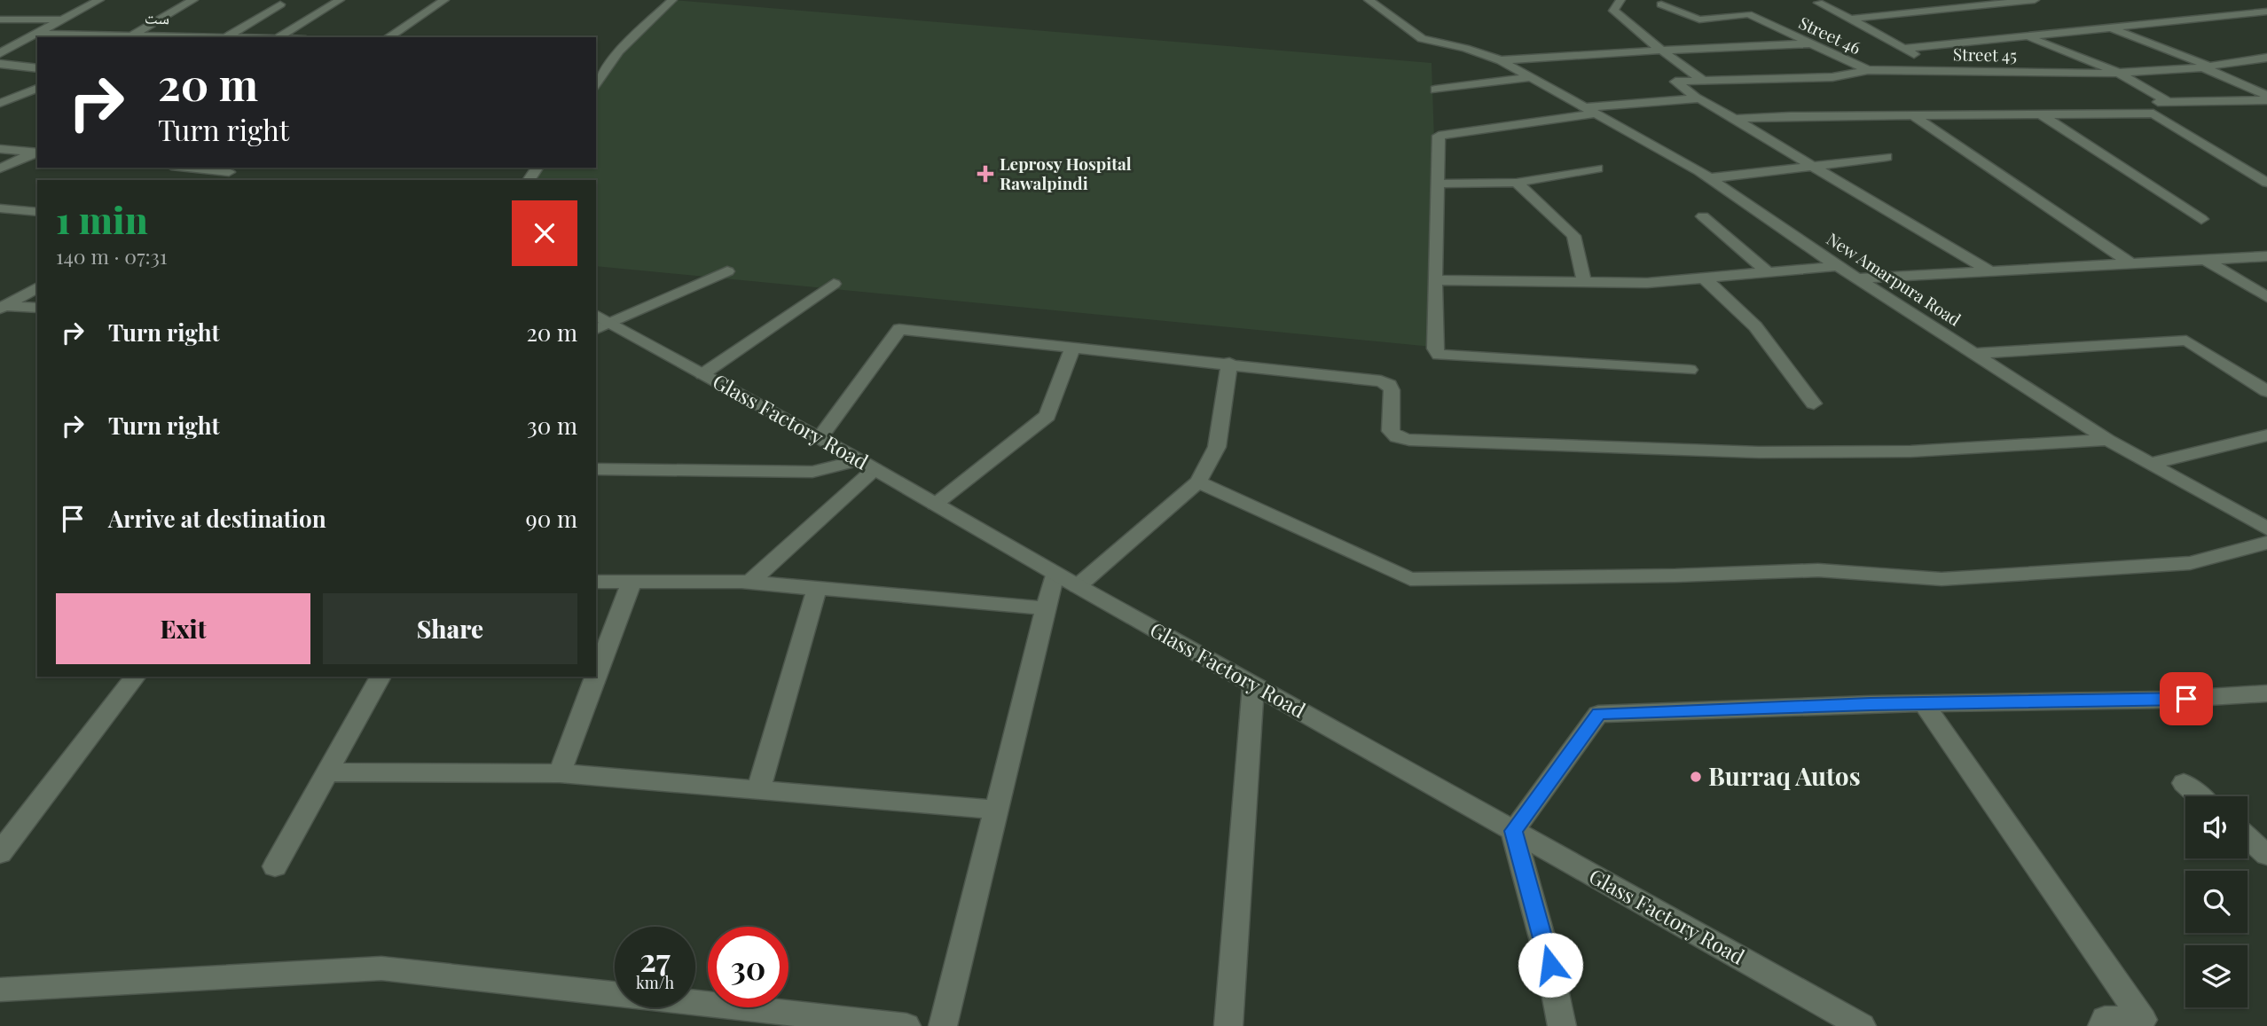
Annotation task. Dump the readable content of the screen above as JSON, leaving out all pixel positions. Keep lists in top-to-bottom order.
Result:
{
  "streets": {
    "street": [
      "ست",
      "Street 46",
      "Street 45",
      "New Amarpura Road",
      "Glass Factory Road"
    ]
  },
  "crossings": [
    ["Street 46", "Street 45"]
  ],
  "places": {
    "health": ["Leprosy Hospital Rawalpindi"],
    "other": ["Burraq Autos"]
  },
  "page": {
    "turn": ["20 m", "Turn right"],
    "heading": ["1 min", "140 m · 07:31"],
    "list": [
      {
        "name": "Turn right",
        "value": "20 m"
      },
      {
        "name": "Turn right",
        "value": "30 m"
      },
      {
        "name": "Arrive at destination",
        "value": "90 m"
      }
    ],
    "buttons": ["Exit", "Share"],
    "speed": "27 km/h",
    "limit": "30"
  }
}
